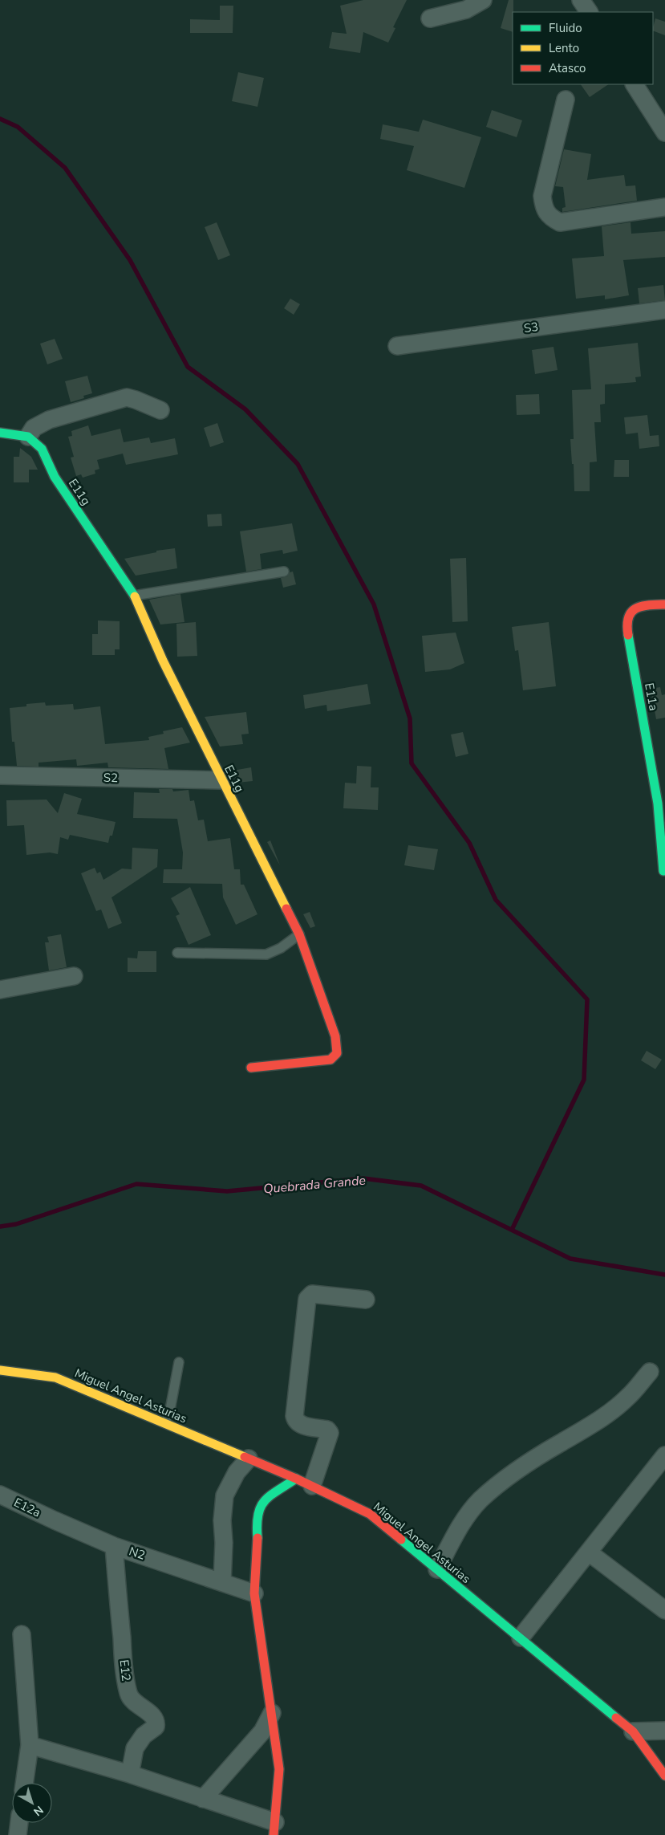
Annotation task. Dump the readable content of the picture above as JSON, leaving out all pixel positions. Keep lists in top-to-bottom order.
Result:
{
  "streets": {
    "street": [
      "S3",
      "E11g",
      "E11a",
      "S2",
      "Miguel Angel Asturias",
      "E12a",
      "N2",
      "E12"
    ]
  },
  "crossings": [
    ["E11g", "S2"],
    ["E12a", "N2"],
    ["N2", "E12"]
  ],
  "water": ["Quebrada Grande"],
  "legend": ["Fluido", "Lento", "Atasco"],
  "north": "bottom right"
}
